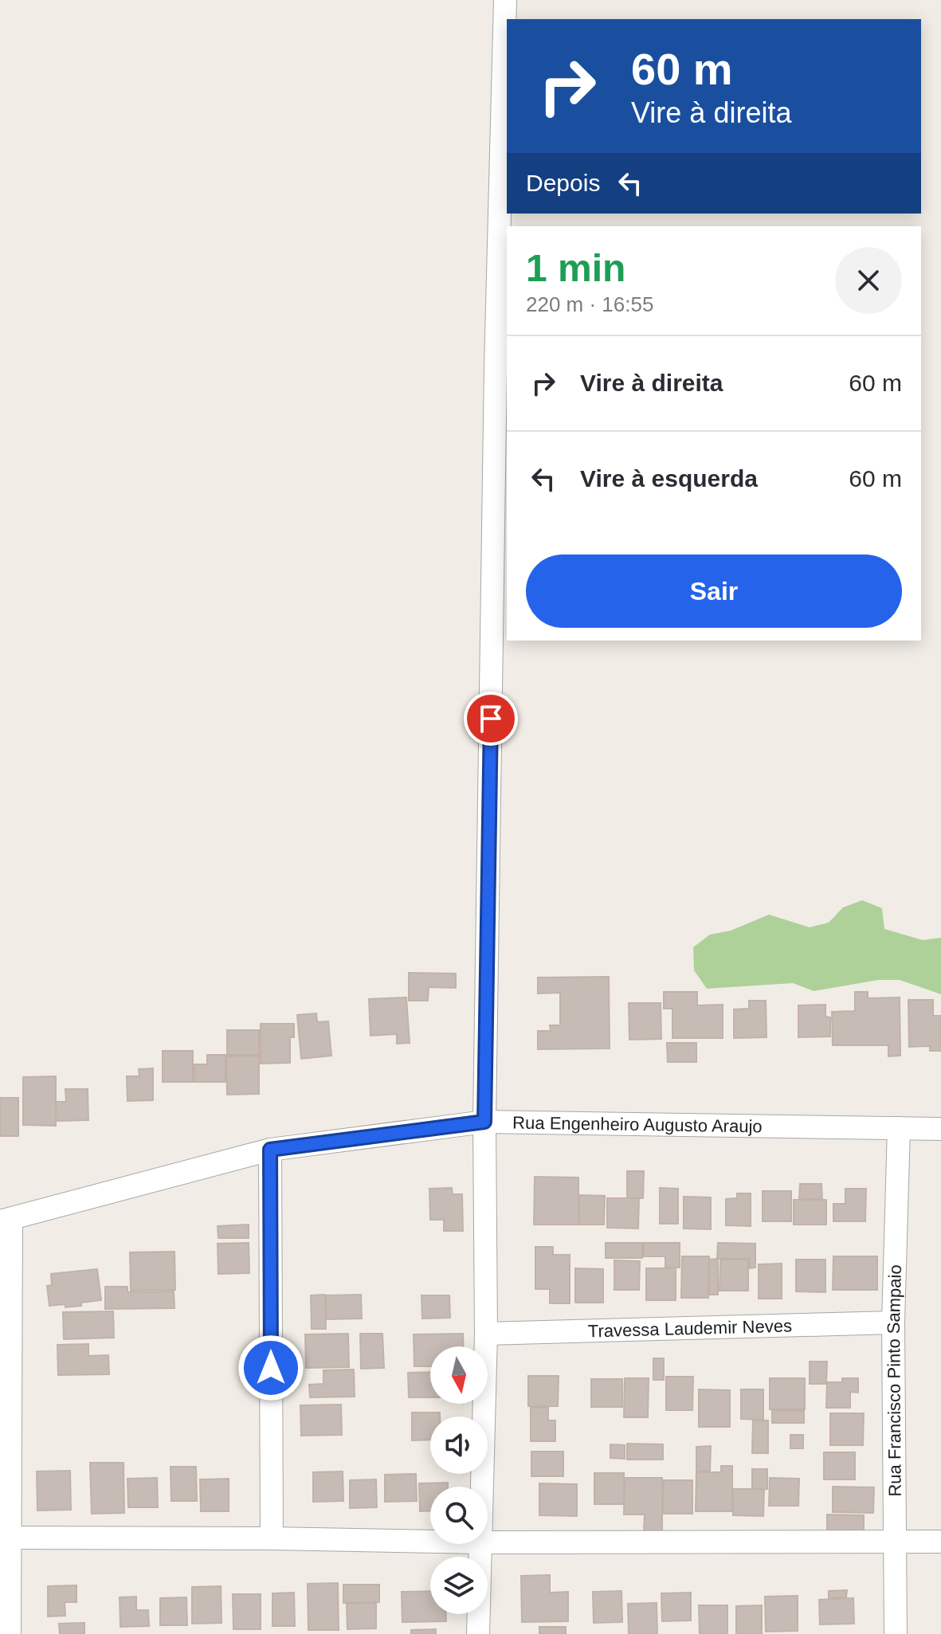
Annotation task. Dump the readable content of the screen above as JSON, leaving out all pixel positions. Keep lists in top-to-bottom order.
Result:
{
  "streets": {
    "street": ["Rua Engenheiro Augusto Araujo", "Travessa Laudemir Neves", "Rua Francisco Pinto Sampaio"]
  },
  "crossings": [
    ["Rua Engenheiro Augusto Araujo", "Rua Francisco Pinto Sampaio"],
    ["Travessa Laudemir Neves", "Rua Francisco Pinto Sampaio"]
  ],
  "north": "bottom",
  "page": {
    "turn": ["60 m", "Vire à direita"],
    "then": "Depois",
    "heading": ["1 min", "220 m · 16:55"],
    "list": [
      {
        "name": "Vire à direita",
        "value": "60 m"
      },
      {
        "name": "Vire à esquerda",
        "value": "60 m"
      }
    ],
    "buttons": "Sair"
  }
}
